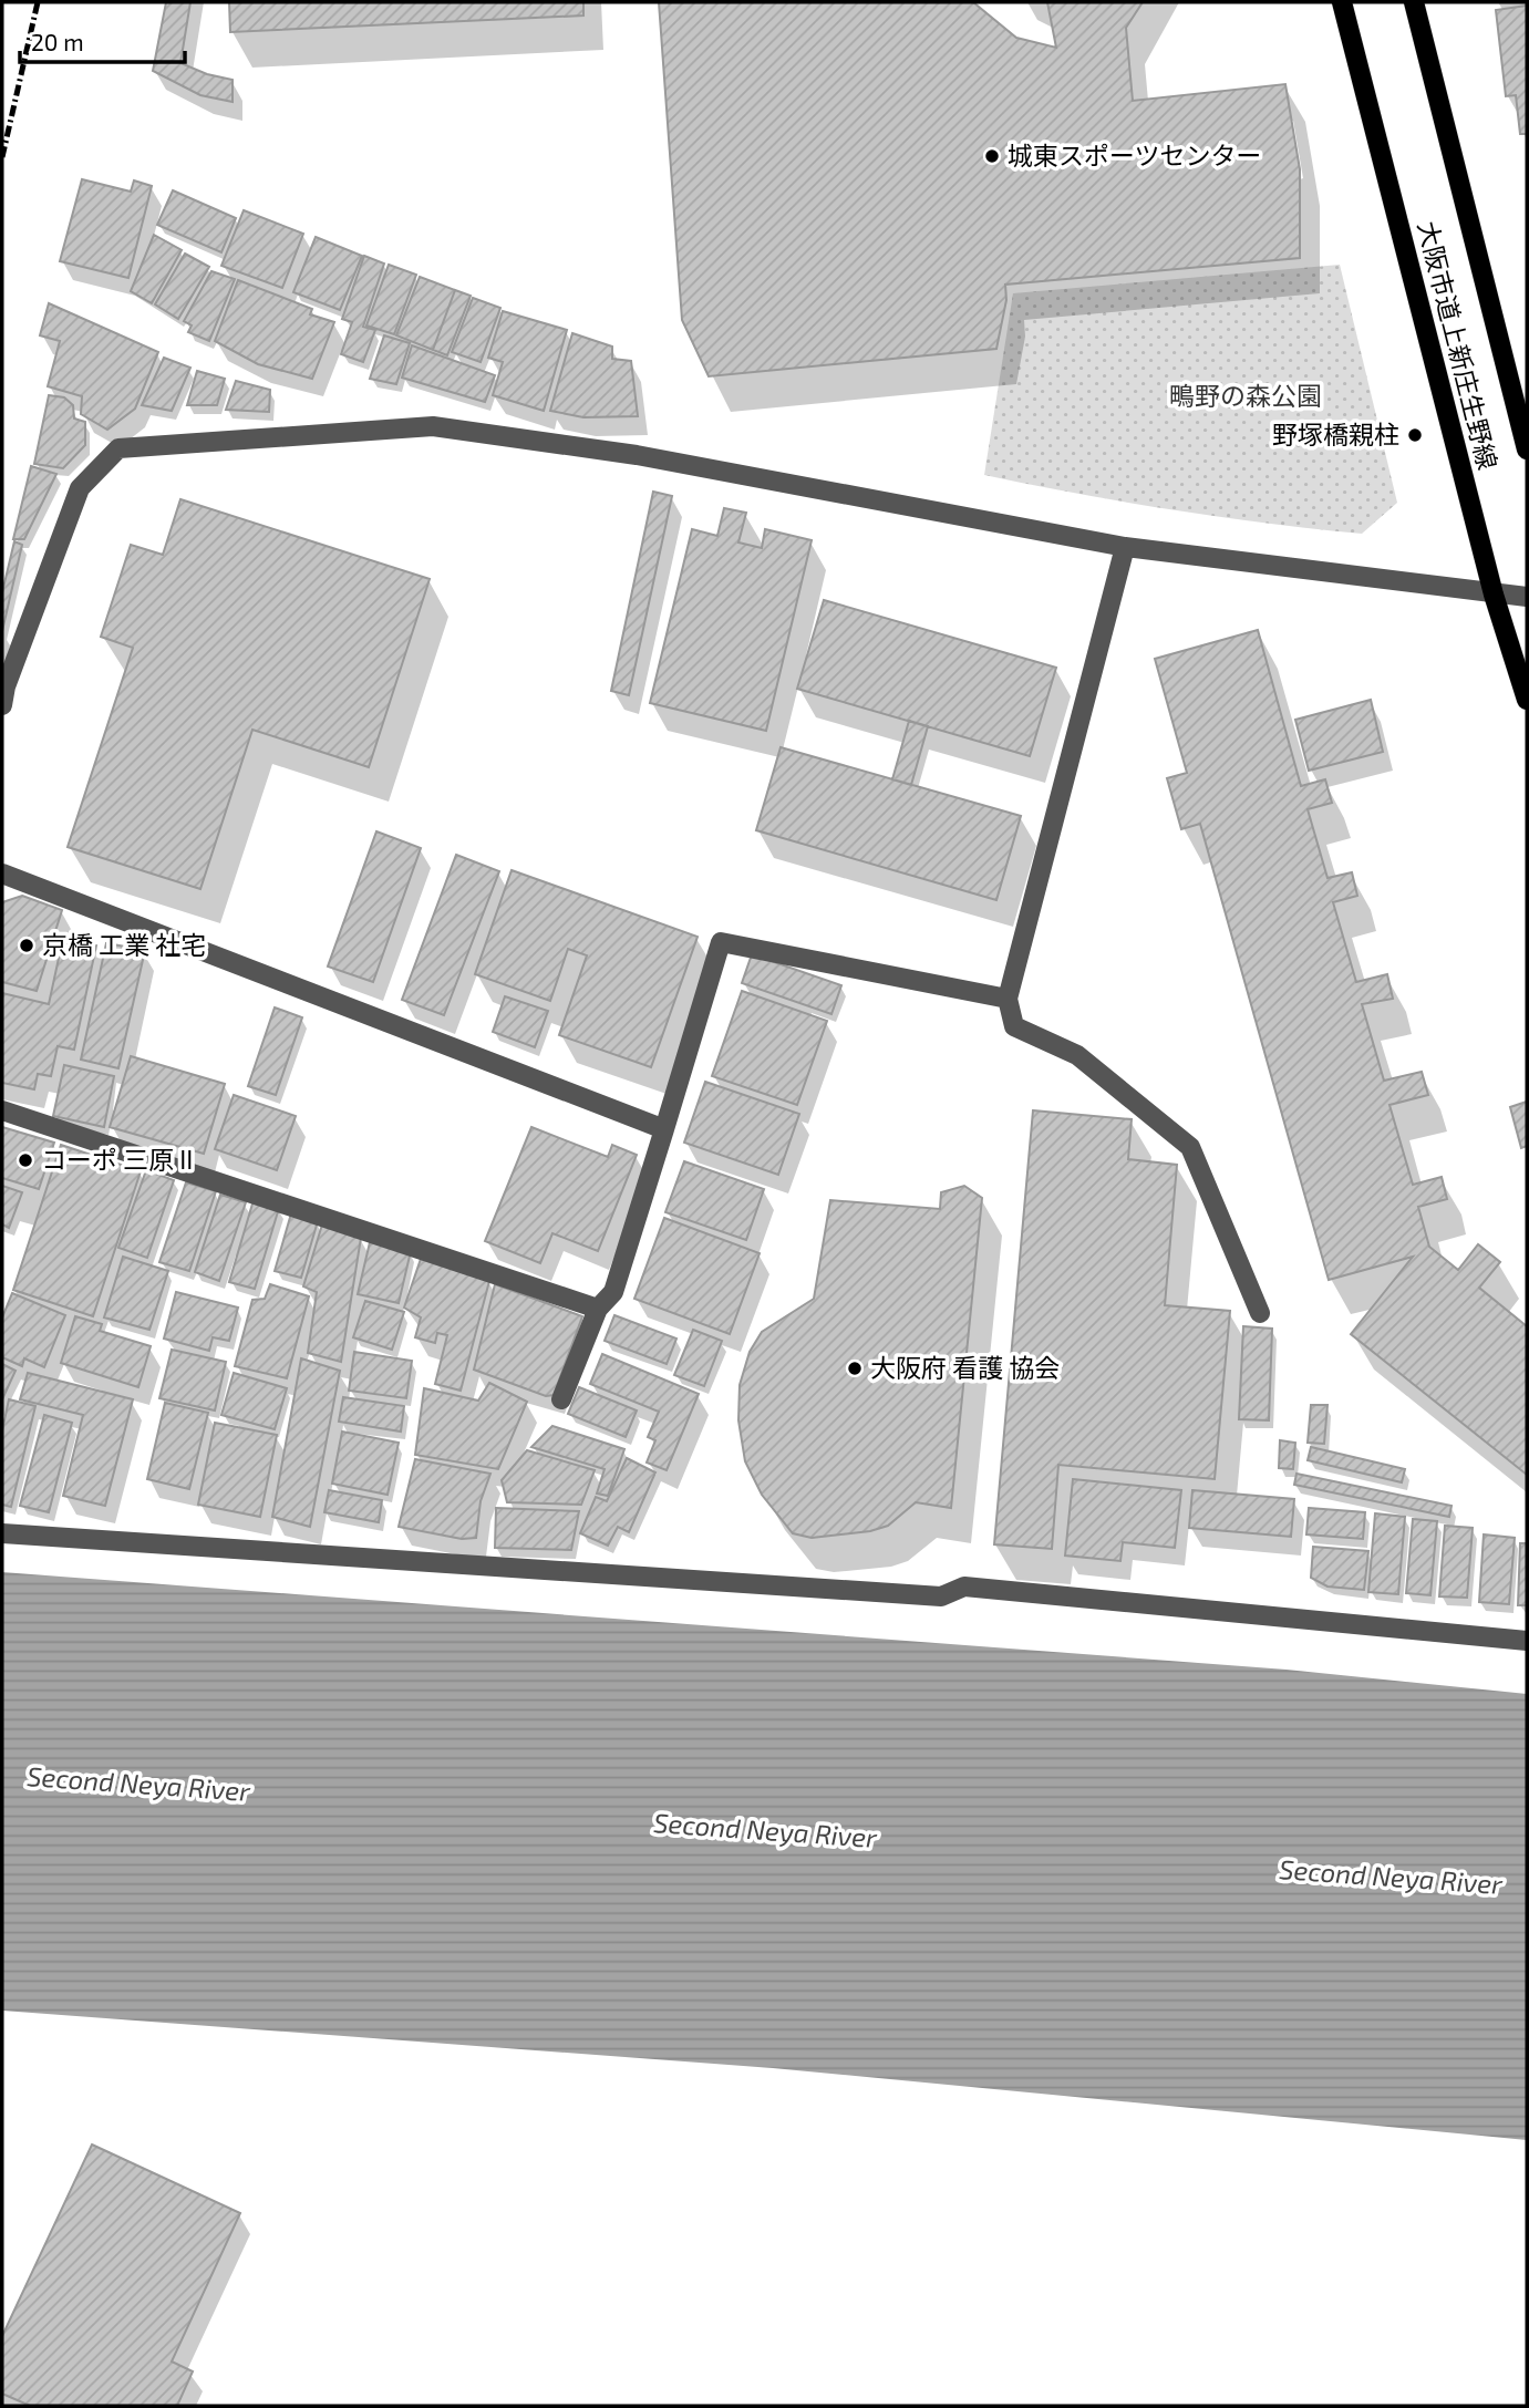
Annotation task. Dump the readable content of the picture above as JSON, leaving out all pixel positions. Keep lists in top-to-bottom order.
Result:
{
  "streets": {
    "main road": ["大阪市道上新庄生野線"]
  },
  "water": ["Second Neya River"],
  "parks": ["鴫野の森公園"],
  "places": [
    "城東スポーツセンター",
    "野塚橋親柱",
    "京橋 工業 社宅",
    "コーポ 三原 II",
    "大阪府 看護 協会"
  ],
  "scale_bar": "20 m"
}
